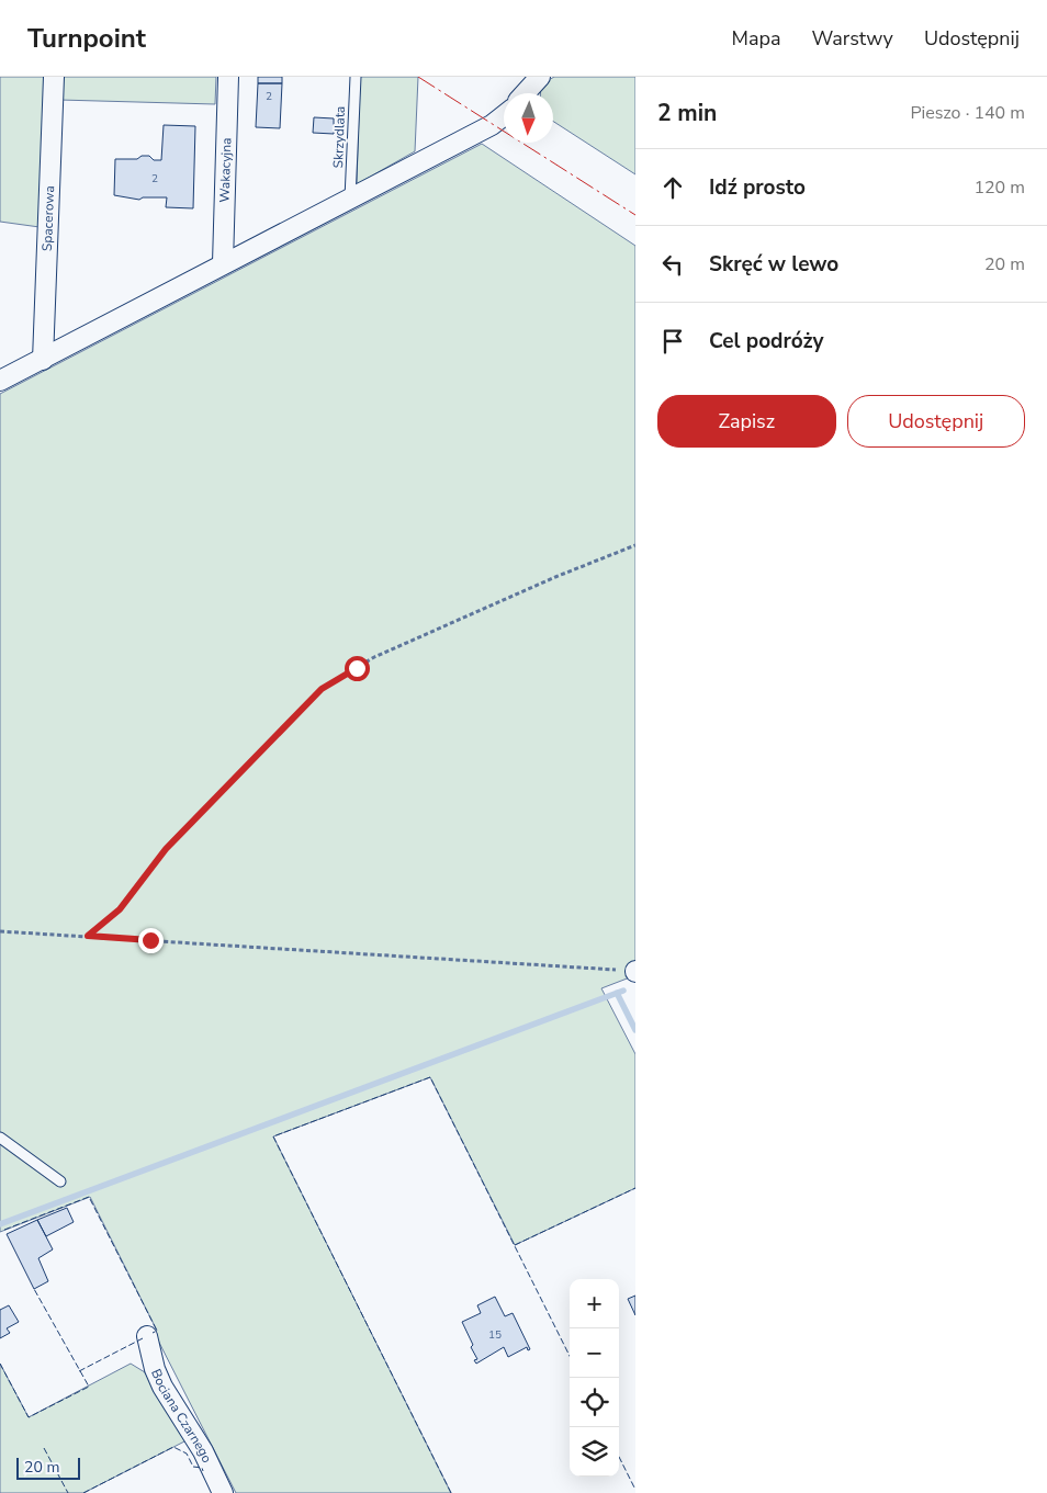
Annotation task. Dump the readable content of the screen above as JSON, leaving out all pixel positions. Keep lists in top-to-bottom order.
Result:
{
  "streets": {
    "street": ["Wakacyjna", "Spacerowa", "Bociana Czarnego"],
    "lane": ["Skrzydlata"]
  },
  "house_numbers": ["2", "2", "15"],
  "scale_bar": "20 m",
  "north": "bottom",
  "page": {
    "header": "Turnpoint",
    "nav": ["Mapa", "Warstwy", "Udostępnij"],
    "heading": ["2 min", "Pieszo · 140 m"],
    "list": [
      ["Idź prosto", "120 m"],
      ["Skręć w lewo", "20 m"],
      "Cel podróży"
    ],
    "buttons": ["Zapisz", "Udostępnij"],
    "map_buttons": ["+", "−"],
    "scale": "20 m"
  }
}
